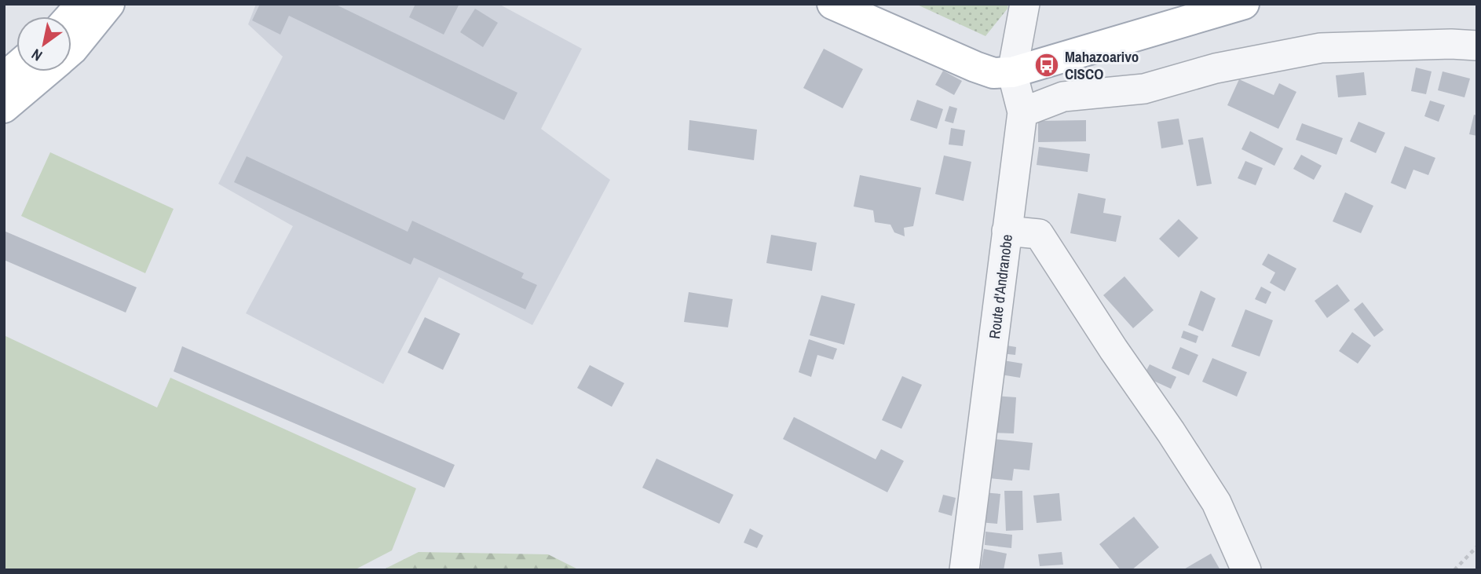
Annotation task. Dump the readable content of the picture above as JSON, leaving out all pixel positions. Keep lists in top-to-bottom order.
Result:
{
  "streets": {
    "street": ["Route d'Andranobe"]
  },
  "places": {
    "bus stop": ["Mahazoarivo CISCO"]
  },
  "north": "bottom left"
}
